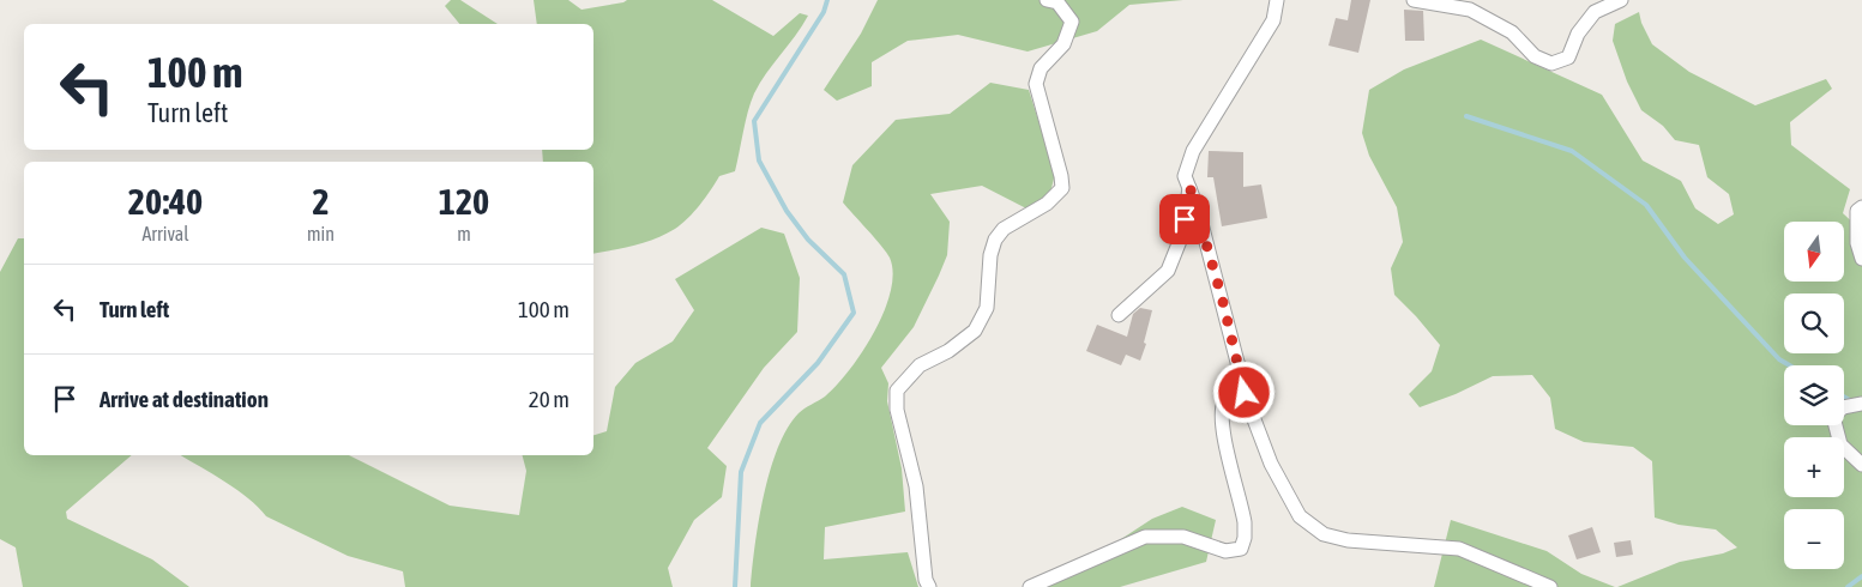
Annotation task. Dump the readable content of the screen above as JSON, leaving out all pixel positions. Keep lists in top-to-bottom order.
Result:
{
  "north": "bottom",
  "page": {
    "turn": ["100 m", "Turn left"],
    "eta": [
      "20:40",
      "Arrival",
      "2",
      "min",
      "120",
      "m"
    ],
    "map_buttons": ["+", "−"],
    "list": [
      {
        "name": "Turn left",
        "value": "100 m"
      },
      {
        "name": "Arrive at destination",
        "value": "20 m"
      }
    ]
  }
}
